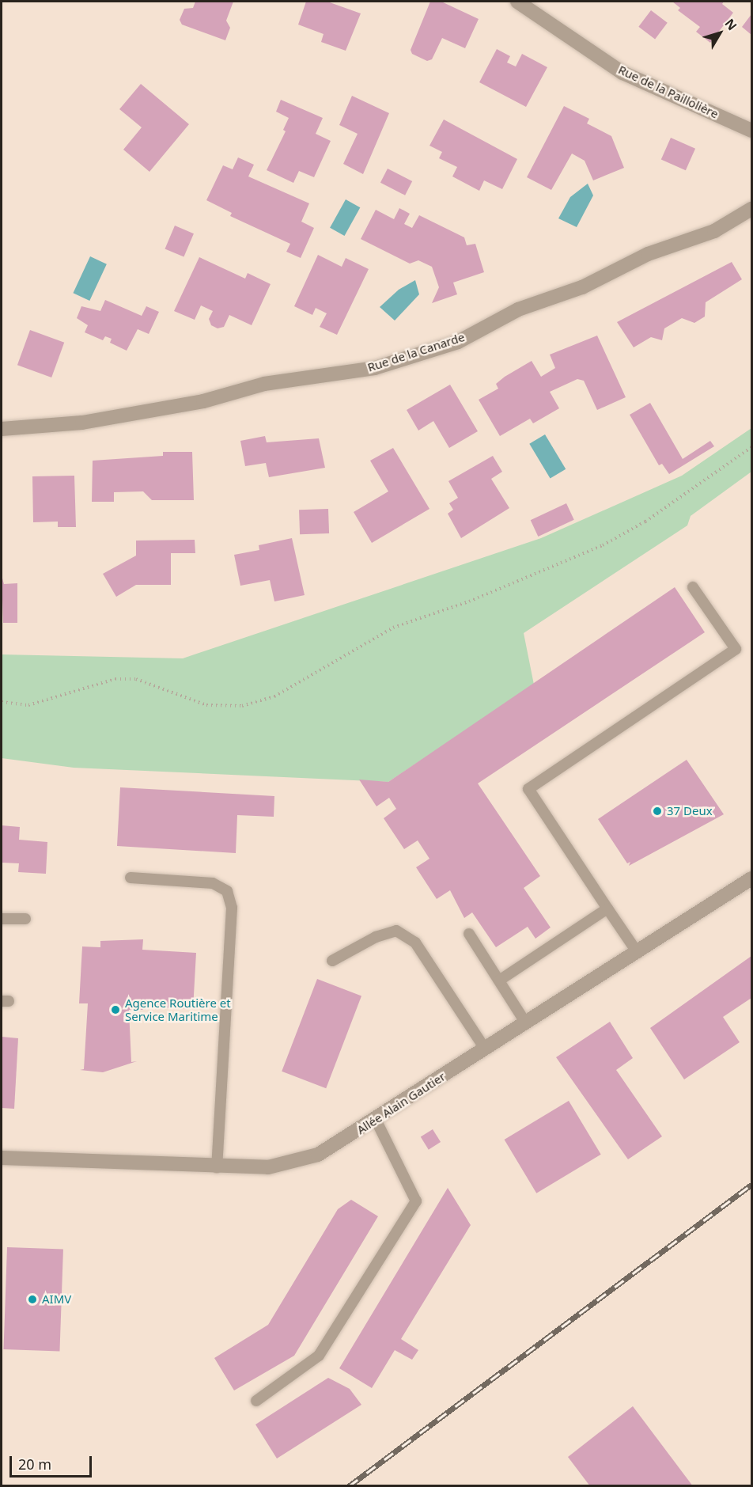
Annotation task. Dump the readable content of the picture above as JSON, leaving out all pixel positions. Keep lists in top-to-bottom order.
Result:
{
  "streets": {
    "street": ["Rue de la Paillolière", "Rue de la Canarde", "Allée Alain Gautier"]
  },
  "places": ["37 Deux", "Agence Routière et Service Maritime", "AIMV"],
  "scale_bar": "20 m",
  "north": "top right"
}
